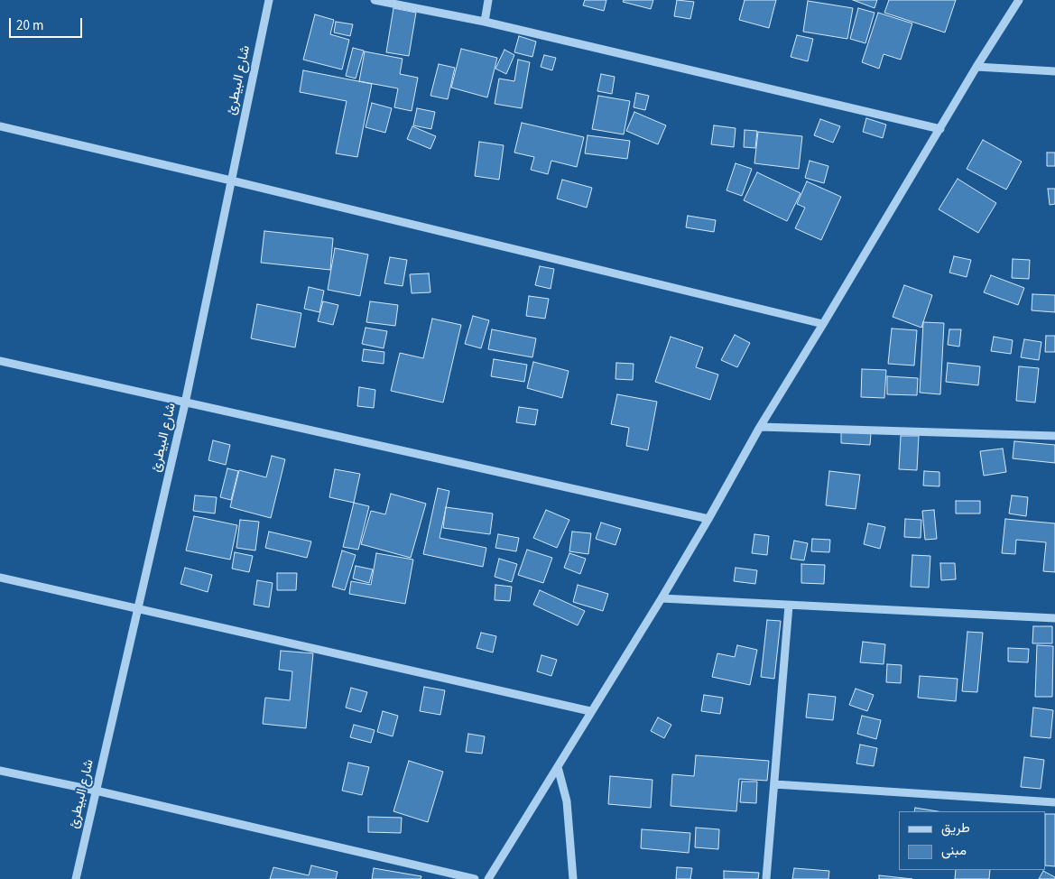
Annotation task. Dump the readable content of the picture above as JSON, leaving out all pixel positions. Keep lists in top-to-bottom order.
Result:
{
  "streets": {
    "street": ["شارع البيطرئ"]
  },
  "legend": ["طريق", "مبنى"],
  "scale_bar": "20 m"
}
